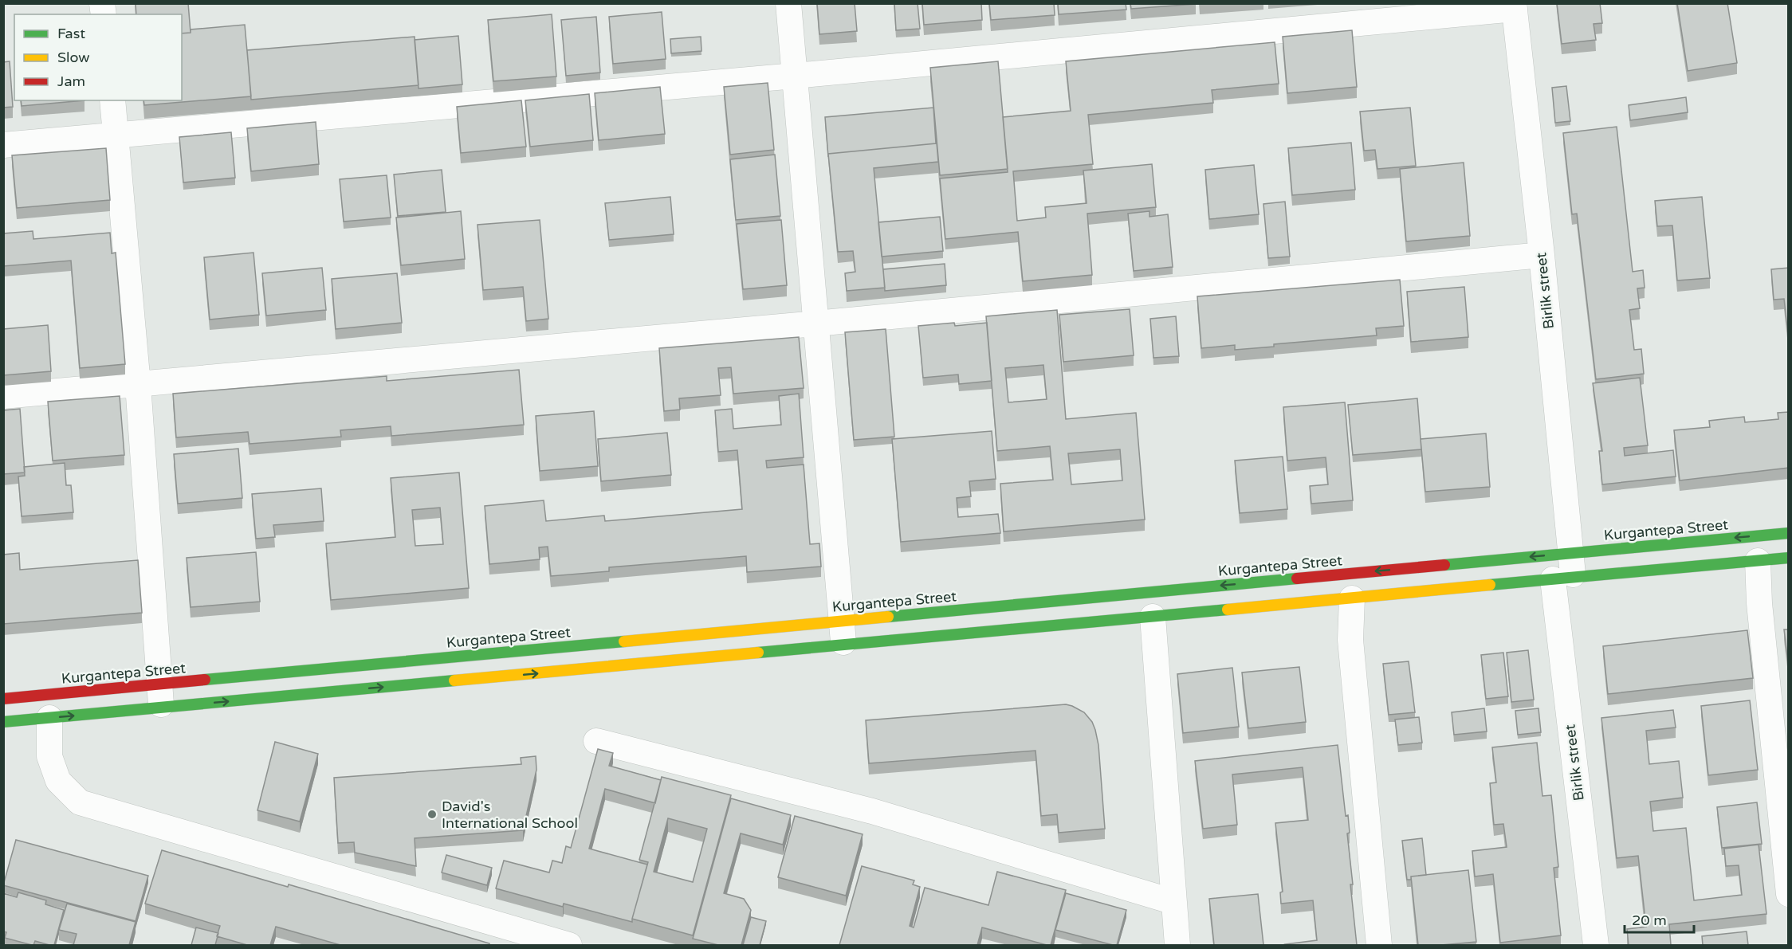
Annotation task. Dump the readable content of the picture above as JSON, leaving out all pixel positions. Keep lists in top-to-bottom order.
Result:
{
  "streets": {
    "main road": ["Kurgantepa Street"],
    "street": ["Birlik street"]
  },
  "crossings": [
    ["Birlik street", "Kurgantepa Street"]
  ],
  "places": ["David's International School"],
  "legend": ["Fast", "Slow", "Jam"],
  "scale_bar": "20 m"
}
